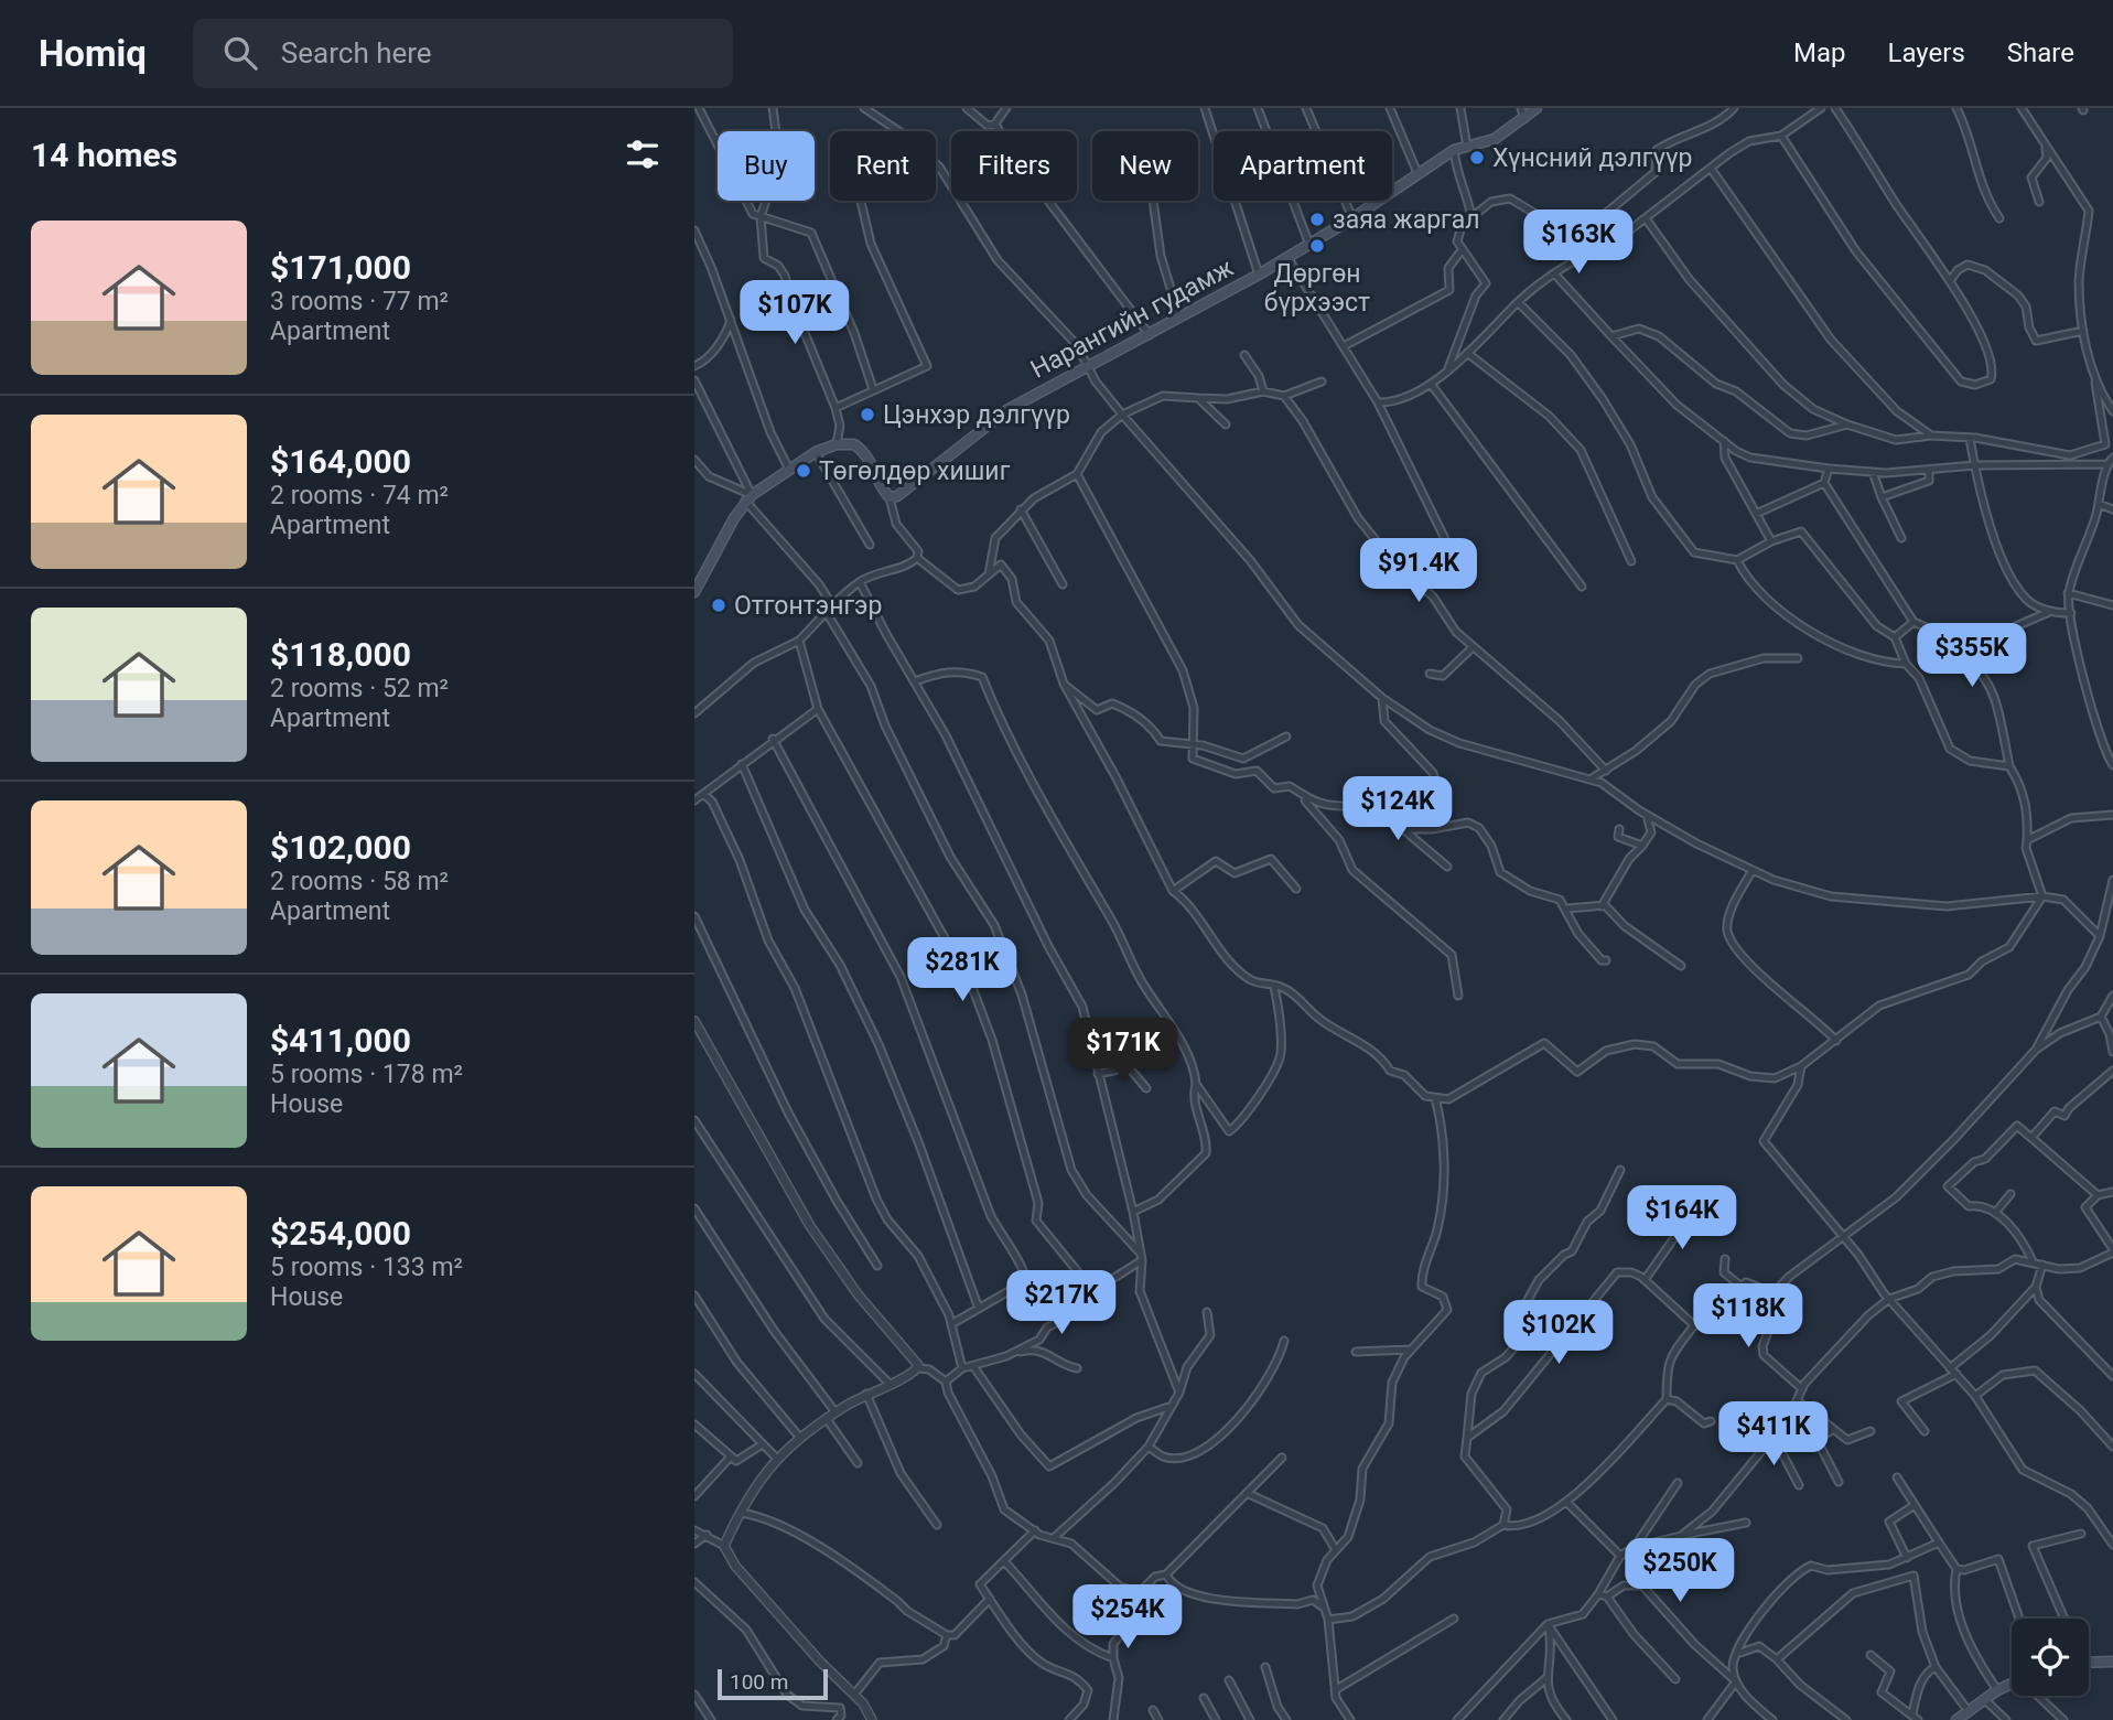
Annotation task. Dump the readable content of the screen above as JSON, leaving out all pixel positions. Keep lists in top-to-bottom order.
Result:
{
  "streets": {
    "main road": ["Нарангийн гудамж"]
  },
  "places": [
    "Хүнсний дэлгүүр",
    "заяа жаргал",
    "Дөргөн бүрхээст",
    "Цэнхэр дэлгүүр",
    "Төгөлдөр хишиг",
    "Отгонтэнгэр"
  ],
  "scale_bar": "100 m",
  "page": {
    "header": "Homiq",
    "search": "Search here",
    "nav": ["Map", "Layers", "Share"],
    "heading": "14 homes",
    "chip": [
      "Buy",
      "Rent",
      "Filters",
      "New",
      "Apartment"
    ],
    "list": [
      {
        "name": "$171,000",
        "note": "3 rooms · 77 m² · Apartment"
      },
      {
        "name": "$164,000",
        "note": "2 rooms · 74 m² · Apartment"
      },
      {
        "name": "$118,000",
        "note": "2 rooms · 52 m² · Apartment"
      },
      {
        "name": "$102,000",
        "note": "2 rooms · 58 m² · Apartment"
      },
      {
        "name": "$411,000",
        "note": "5 rooms · 178 m² · House"
      },
      {
        "name": "$254,000",
        "note": "5 rooms · 133 m² · House"
      }
    ],
    "price": [
      "$163K",
      "$107K",
      "$91.4K",
      "$355K",
      "$124K",
      "$281K",
      "$171K",
      "$164K",
      "$217K",
      "$118K",
      "$102K",
      "$411K",
      "$250K",
      "$254K"
    ],
    "scale": "100 m"
  }
}
